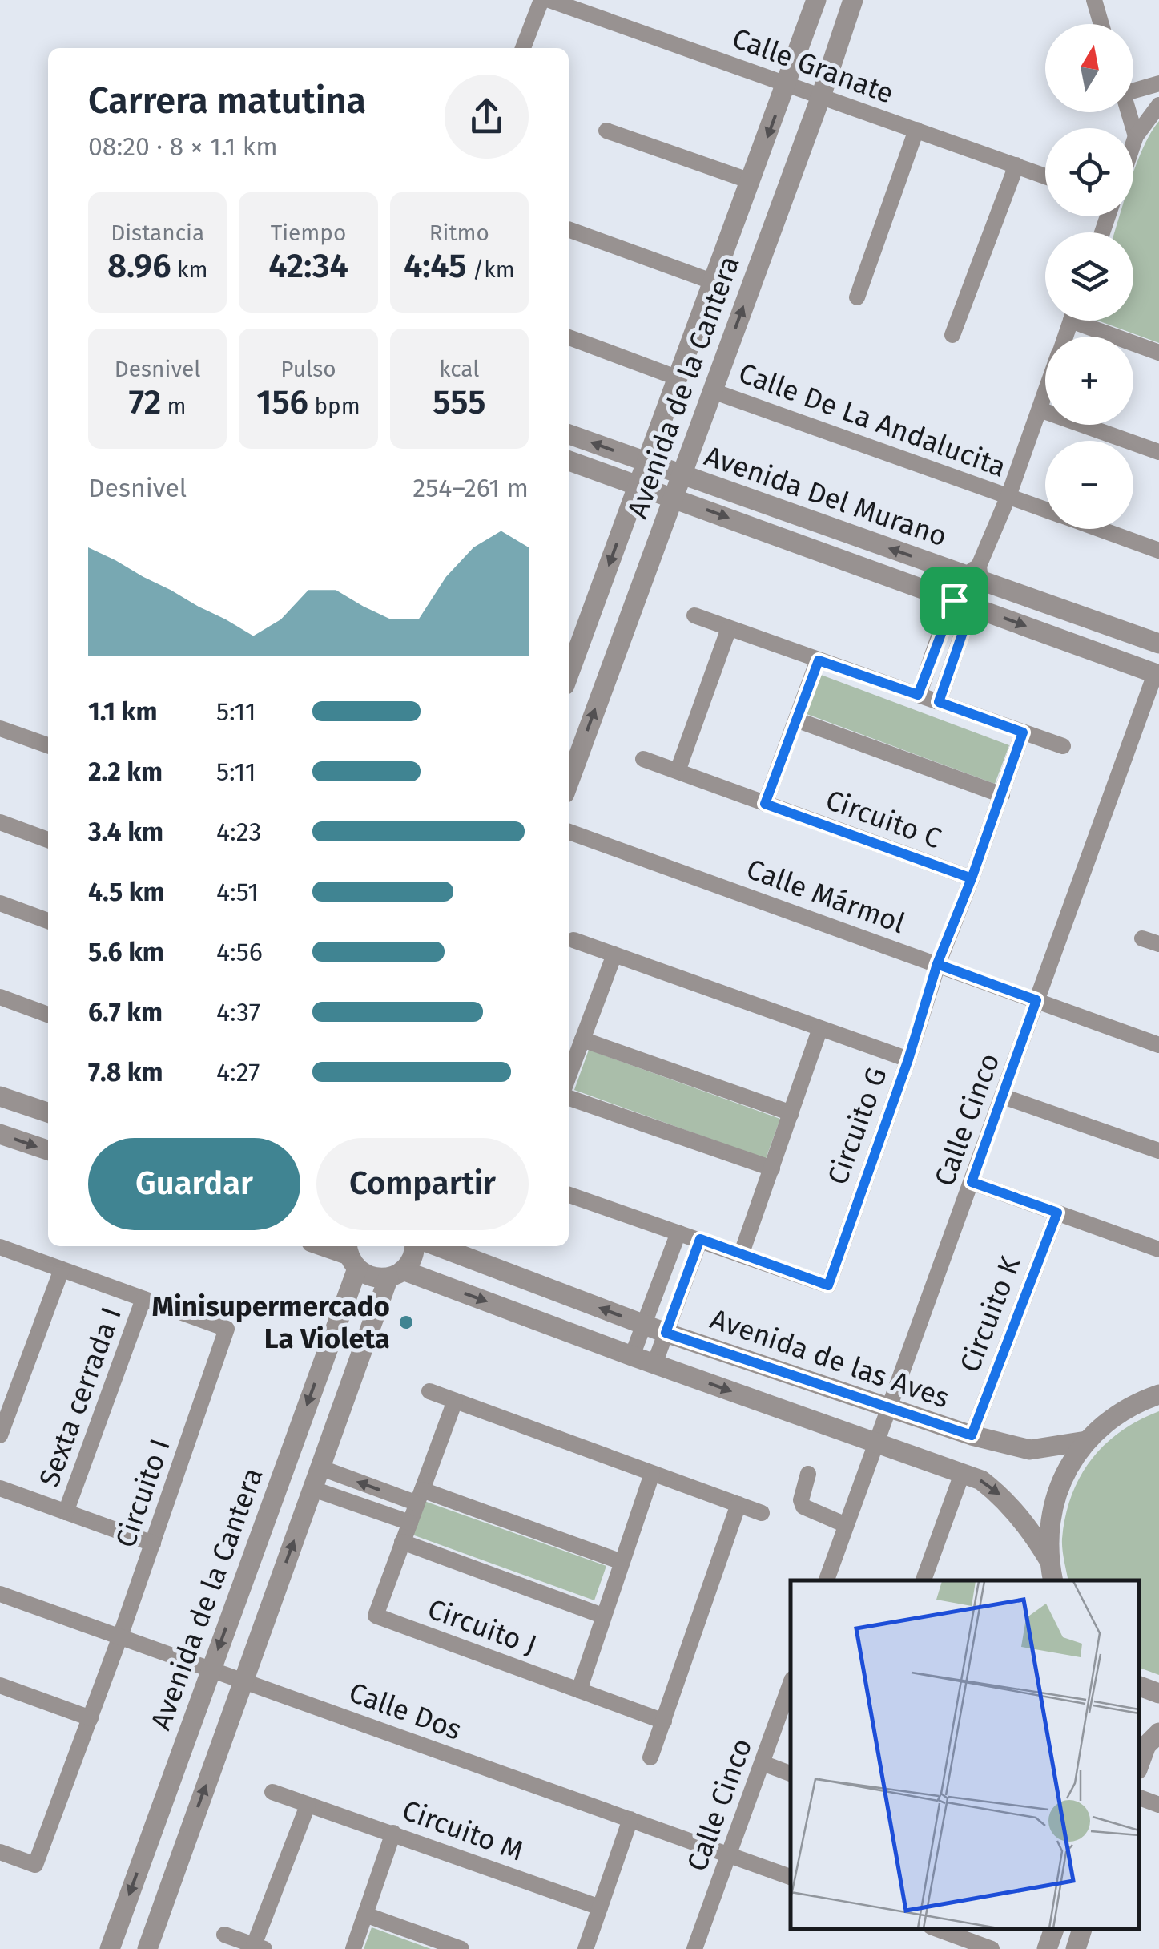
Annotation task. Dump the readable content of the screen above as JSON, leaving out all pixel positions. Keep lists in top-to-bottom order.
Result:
{
  "streets": {
    "street": [
      "Calle Granate",
      "Avenida de la Cantera",
      "Calle De La Andalucita",
      "Avenida Del Murano",
      "Circuito C",
      "Calle Mármol",
      "Calle Cinco",
      "Circuito G",
      "Circuito K",
      "Avenida de las Aves",
      "Sexta cerrada I",
      "Circuito I",
      "Circuito J",
      "Calle Dos",
      "Circuito M"
    ]
  },
  "crossings": [
    ["Calle Granate", "Avenida de la Cantera"],
    ["Avenida de la Cantera", "Calle De La Andalucita"],
    ["Avenida de la Cantera", "Avenida Del Murano"],
    ["Avenida de la Cantera", "Calle Dos"],
    ["Avenida Del Murano", "Calle Cinco"],
    ["Calle Mármol", "Calle Cinco"],
    ["Calle Cinco", "Avenida de las Aves"],
    ["Calle Cinco", "Calle Dos"],
    ["Circuito K", "Avenida de las Aves"],
    ["Sexta cerrada I", "Circuito I"],
    ["Circuito I", "Calle Dos"]
  ],
  "places": ["Minisupermercado La Violeta"],
  "north": "top",
  "page": {
    "map_buttons": ["+", "−"],
    "heading": ["Carrera matutina", "08:20 · 8 × 1.1 km"],
    "stats": [
      ["Distancia", "8.96 km"],
      ["Tiempo", "42:34"],
      ["Ritmo", "4:45 /km"],
      ["Desnivel", "72 m"],
      ["Pulso", "156 bpm"],
      ["kcal", "555"]
    ],
    "chart": ["Desnivel", "254–261 m"],
    "list": [
      {
        "name": "1.1 km",
        "note": "5:11"
      },
      {
        "name": "2.2 km",
        "note": "5:11"
      },
      {
        "name": "3.4 km",
        "note": "4:23"
      },
      {
        "name": "4.5 km",
        "note": "4:51"
      },
      {
        "name": "5.6 km",
        "note": "4:56"
      },
      {
        "name": "6.7 km",
        "note": "4:37"
      },
      {
        "name": "7.8 km",
        "note": "4:27"
      }
    ],
    "buttons": ["Guardar", "Compartir"]
  }
}
